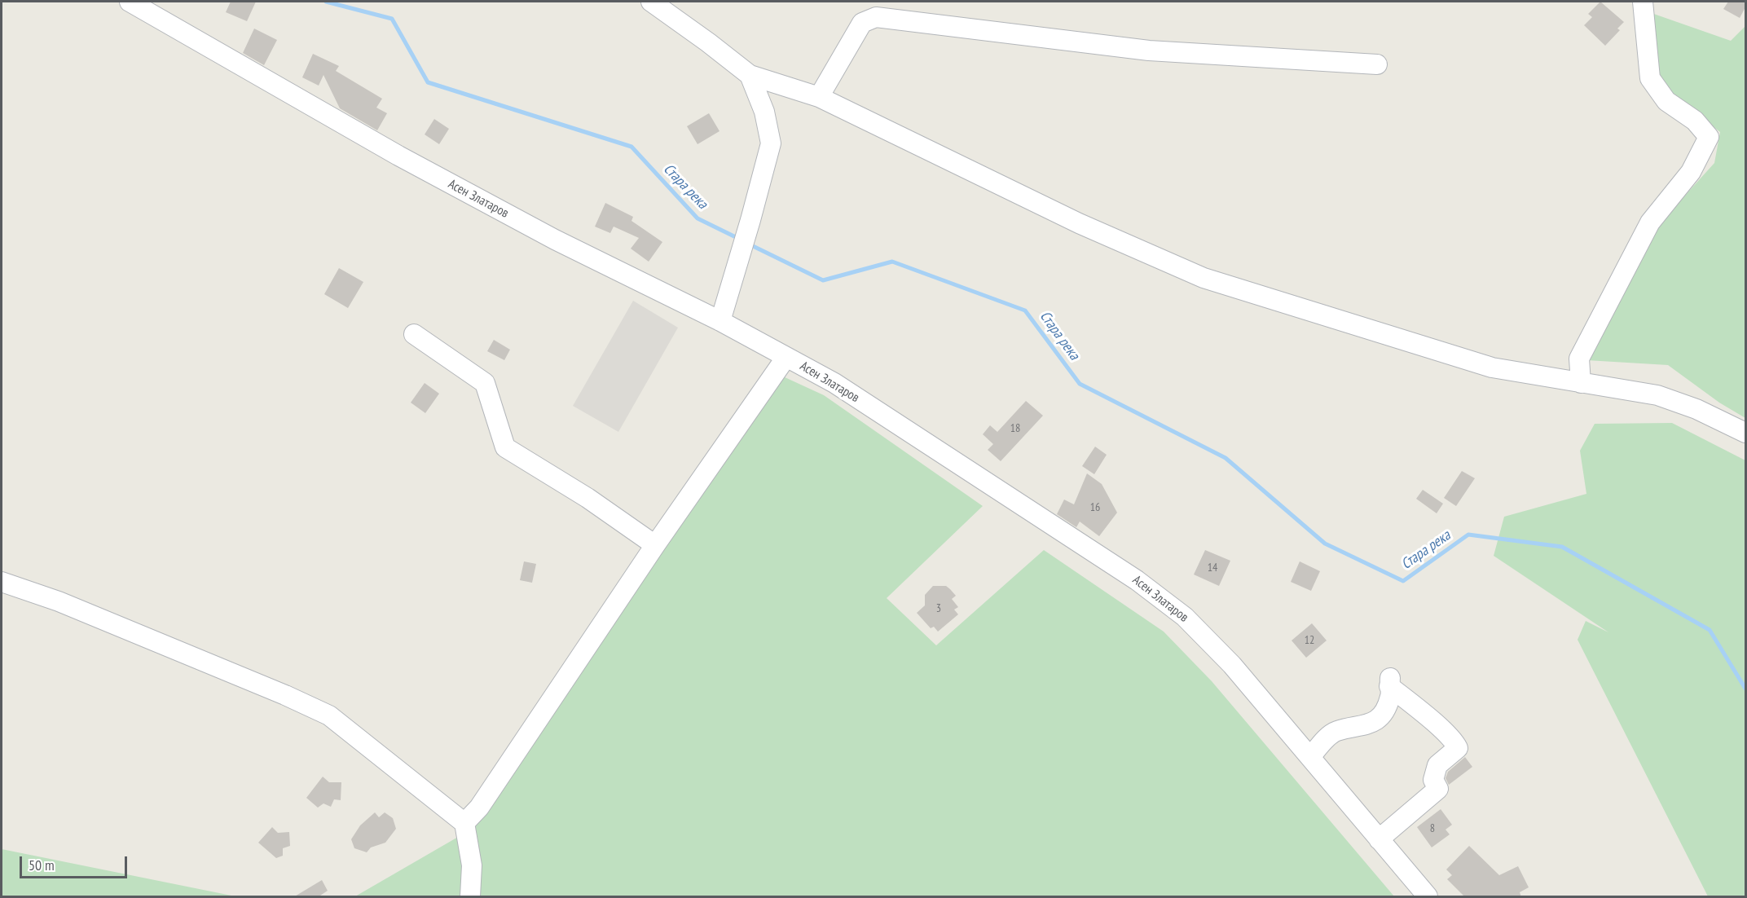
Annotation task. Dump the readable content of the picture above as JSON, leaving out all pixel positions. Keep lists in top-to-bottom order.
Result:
{
  "streets": {
    "street": ["Асен Златаров"]
  },
  "water": ["Стара река"],
  "house_numbers": [
    "18",
    "16",
    "14",
    "3",
    "12",
    "8"
  ],
  "scale_bar": "50 m"
}
